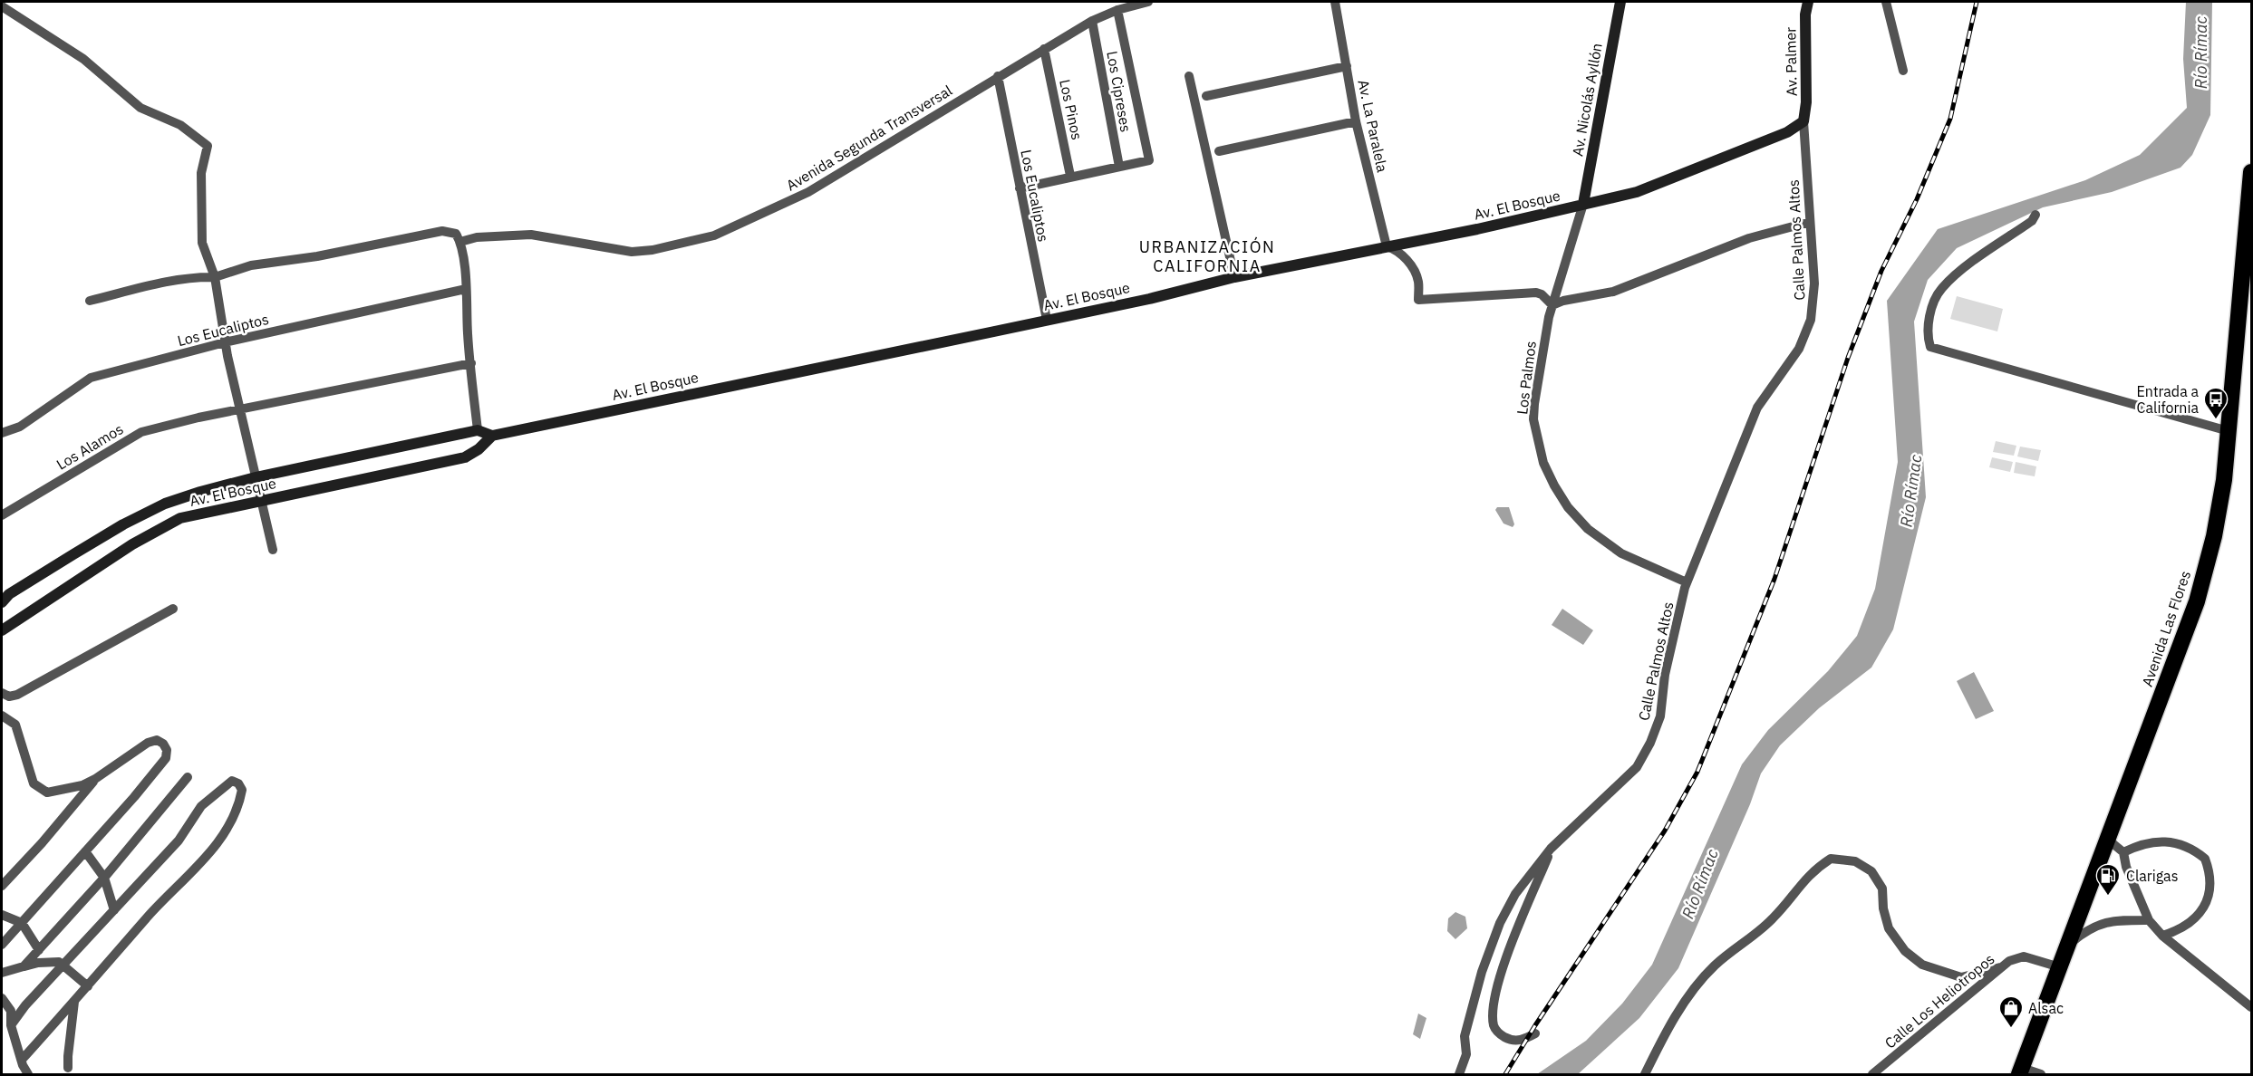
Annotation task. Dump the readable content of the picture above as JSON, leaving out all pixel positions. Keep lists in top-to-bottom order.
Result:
{
  "streets": {
    "highway": ["Avenida Las Flores"],
    "street": [
      "Av. Palmer",
      "Los Cipreses",
      "Av. Nicolás Ayllón",
      "Los Pinos",
      "Av. La Paralela",
      "Avenida Segunda Transversal",
      "Los Eucaliptos",
      "Av. El Bosque",
      "Calle Palmos Altos",
      "Los Palmos",
      "Los Alamos",
      "Calle Los Heliotropos"
    ]
  },
  "crossings": [
    ["Av. Palmer", "Av. El Bosque"],
    ["Av. Palmer", "Calle Palmos Altos"],
    ["Los Cipreses", "Avenida Segunda Transversal"],
    ["Av. Nicolás Ayllón", "Av. El Bosque"],
    ["Av. Nicolás Ayllón", "Los Palmos"],
    ["Los Pinos", "Avenida Segunda Transversal"],
    ["Av. La Paralela", "Av. El Bosque"],
    ["Avenida Segunda Transversal", "Los Eucaliptos"],
    ["Los Eucaliptos", "Av. El Bosque"],
    ["Av. El Bosque", "Calle Palmos Altos"],
    ["Av. El Bosque", "Los Palmos"],
    ["Calle Palmos Altos", "Los Palmos"],
    ["Avenida Las Flores", "Calle Los Heliotropos"]
  ],
  "districts": ["URBANIZACIÓN CALIFORNIA"],
  "water": ["Río Rímac"],
  "places": {
    "bus stop": ["Entrada a California"],
    "fuel station": ["Clarigas"],
    "shop": ["Alsac"]
  }
}
